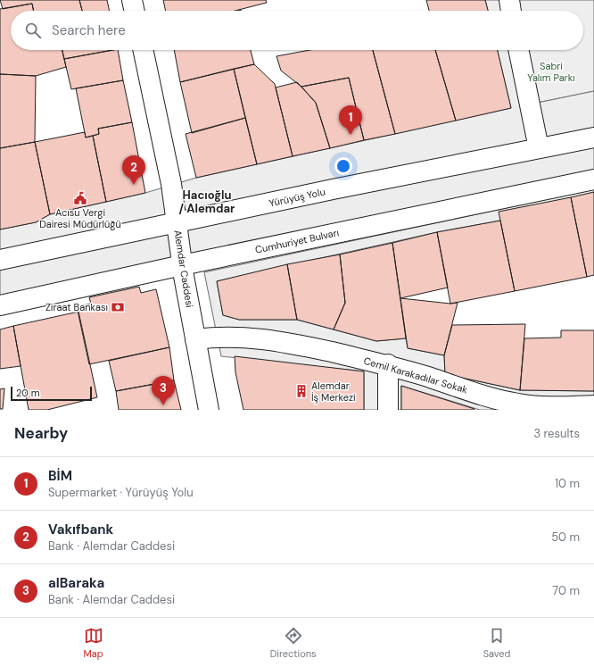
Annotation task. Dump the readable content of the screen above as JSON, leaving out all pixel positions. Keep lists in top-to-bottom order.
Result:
{
  "streets": {
    "street": [
      "Yürüyüş Yolu",
      "Cumhuriyet Bulvarı",
      "Alemdar Caddesi",
      "Cemil Karakadılar Sokak"
    ]
  },
  "crossings": [
    ["Yürüyüş Yolu", "Alemdar Caddesi"],
    ["Cumhuriyet Bulvarı", "Alemdar Caddesi"],
    ["Alemdar Caddesi", "Cemil Karakadılar Sokak"]
  ],
  "districts": ["Hacıoğlu / Alemdar"],
  "parks": ["Sabri Yalım Parkı"],
  "places": {
    "public building": ["Acısu Vergi Dairesi Müdürlüğü"],
    "bank": ["Ziraat Bankası"],
    "building": ["Alemdar İş Merkezi"]
  },
  "scale_bar": "20 m",
  "page": {
    "search": "Search here",
    "pins": ["1", "2", "3"],
    "scale": "20 m",
    "heading": ["Nearby", "3 results"],
    "list": [
      {
        "mark": "1",
        "name": "BİM",
        "note": "Supermarket · Yürüyüş Yolu",
        "value": "10 m"
      },
      {
        "mark": "2",
        "name": "Vakıfbank",
        "note": "Bank · Alemdar Caddesi",
        "value": "50 m"
      },
      {
        "mark": "3",
        "name": "alBaraka",
        "note": "Bank · Alemdar Caddesi",
        "value": "70 m"
      }
    ],
    "nav": ["Map", "Directions", "Saved"]
  }
}
